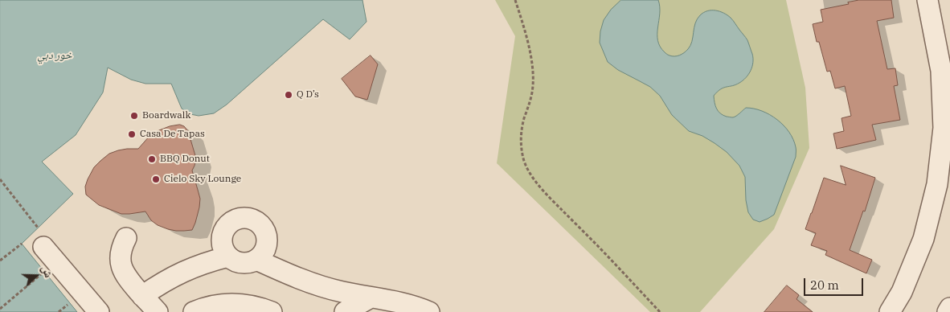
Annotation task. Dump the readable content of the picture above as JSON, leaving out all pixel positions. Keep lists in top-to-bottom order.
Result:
{
  "water": ["خور دبي"],
  "places": [
    "Q D’s",
    "Boardwalk",
    "Casa De Tapas",
    "BBQ Donut",
    "Cielo Sky Lounge"
  ],
  "scale_bar": "20 m",
  "north": "right"
}
